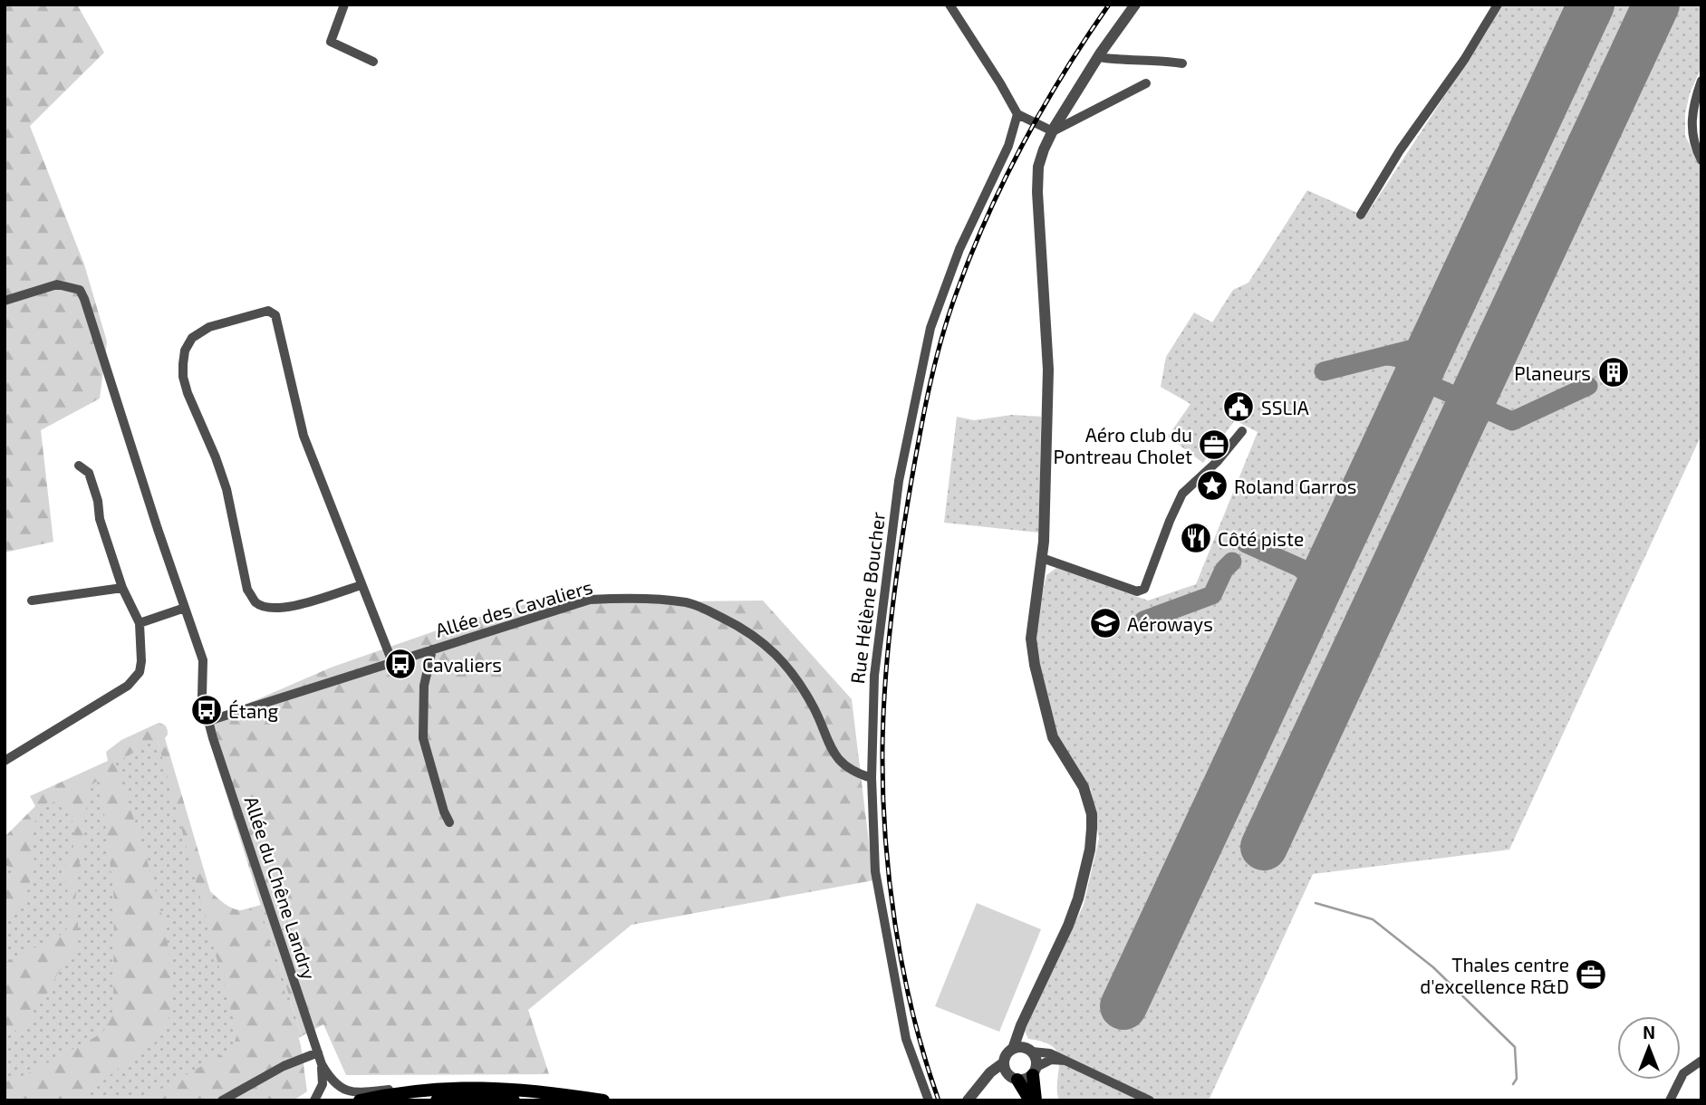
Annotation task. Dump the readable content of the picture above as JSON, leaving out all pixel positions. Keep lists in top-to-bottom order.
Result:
{
  "streets": {
    "street": ["Rue Hélène Boucher", "Allée des Cavaliers", "Allée du Chêne Landry"]
  },
  "crossings": [
    ["Rue Hélène Boucher", "Allée des Cavaliers"],
    ["Allée des Cavaliers", "Allée du Chêne Landry"]
  ],
  "places": {
    "building": ["Planeurs"],
    "public building": ["SSLIA"],
    "office": ["Aéro club du Pontreau Cholet", "Thales centre d'excellence R&D"],
    "place": ["Roland Garros"],
    "restaurant": ["Côté piste"],
    "school or university": ["Aéroways"],
    "bus stop": ["Cavaliers", "Étang"]
  },
  "north": "top"
}
